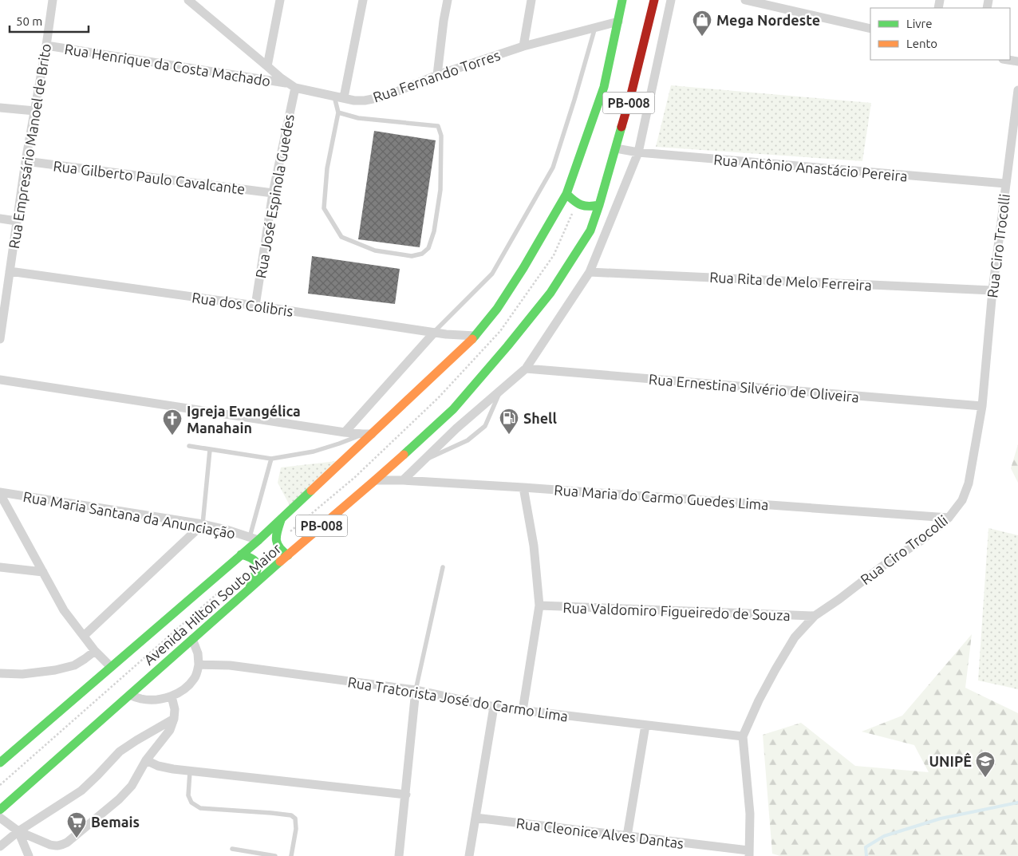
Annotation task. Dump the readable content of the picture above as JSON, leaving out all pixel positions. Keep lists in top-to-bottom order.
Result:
{
  "streets": {
    "main road": ["PB-008", "Avenida Hilton Souto Maior"],
    "street": [
      "Rua Henrique da Costa Machado",
      "Rua Fernando Torres",
      "Rua Empresário Manoel de Brito",
      "Rua Antônio Anastácio Pereira",
      "Rua Gilberto Paulo Cavalcante",
      "Rua José Espinola Guedes",
      "Rua Ciro Trocolli",
      "Rua Rita de Melo Ferreira",
      "Rua dos Colibris",
      "Rua Ernestina Silvério de Oliveira",
      "Rua Maria do Carmo Guedes Lima",
      "Rua Maria Santana da Anunciação",
      "Rua Valdomiro Figueiredo de Souza",
      "Rua Tratorista José do Carmo Lima",
      "Rua Cleonice Alves Dantas"
    ]
  },
  "crossings": [
    ["Rua Henrique da Costa Machado", "Rua Fernando Torres"],
    ["Rua Henrique da Costa Machado", "Rua Empresário Manoel de Brito"],
    ["Rua Henrique da Costa Machado", "Rua José Espinola Guedes"],
    ["Rua Fernando Torres", "Rua José Espinola Guedes"],
    ["Rua Fernando Torres", "Avenida Hilton Souto Maior"],
    ["Rua Empresário Manoel de Brito", "Rua Gilberto Paulo Cavalcante"],
    ["Rua Empresário Manoel de Brito", "Rua dos Colibris"],
    ["Rua Antônio Anastácio Pereira", "Rua Ciro Trocolli"],
    ["Rua Antônio Anastácio Pereira", "Avenida Hilton Souto Maior"],
    ["Rua Gilberto Paulo Cavalcante", "Rua José Espinola Guedes"],
    ["Rua José Espinola Guedes", "Rua dos Colibris"],
    ["Rua Ciro Trocolli", "Rua Rita de Melo Ferreira"],
    ["Rua Ciro Trocolli", "Rua Ernestina Silvério de Oliveira"],
    ["Rua Ciro Trocolli", "Rua Maria do Carmo Guedes Lima"],
    ["Rua Ciro Trocolli", "Rua Valdomiro Figueiredo de Souza"],
    ["Rua Ciro Trocolli", "Rua Tratorista José do Carmo Lima"],
    ["Rua Ciro Trocolli", "Rua Cleonice Alves Dantas"],
    ["Rua dos Colibris", "Avenida Hilton Souto Maior"],
    ["Rua Maria do Carmo Guedes Lima", "Avenida Hilton Souto Maior"],
    ["Rua Maria Santana da Anunciação", "Avenida Hilton Souto Maior"]
  ],
  "places": {
    "shop": ["Mega Nordeste"],
    "fuel station": ["Shell"],
    "church": ["Igreja Evangélica Manahain"],
    "school or university": ["UNIPÊ"],
    "supermarket": ["Bemais"]
  },
  "legend": ["Livre", "Lento"],
  "scale_bar": "50 m"
}
